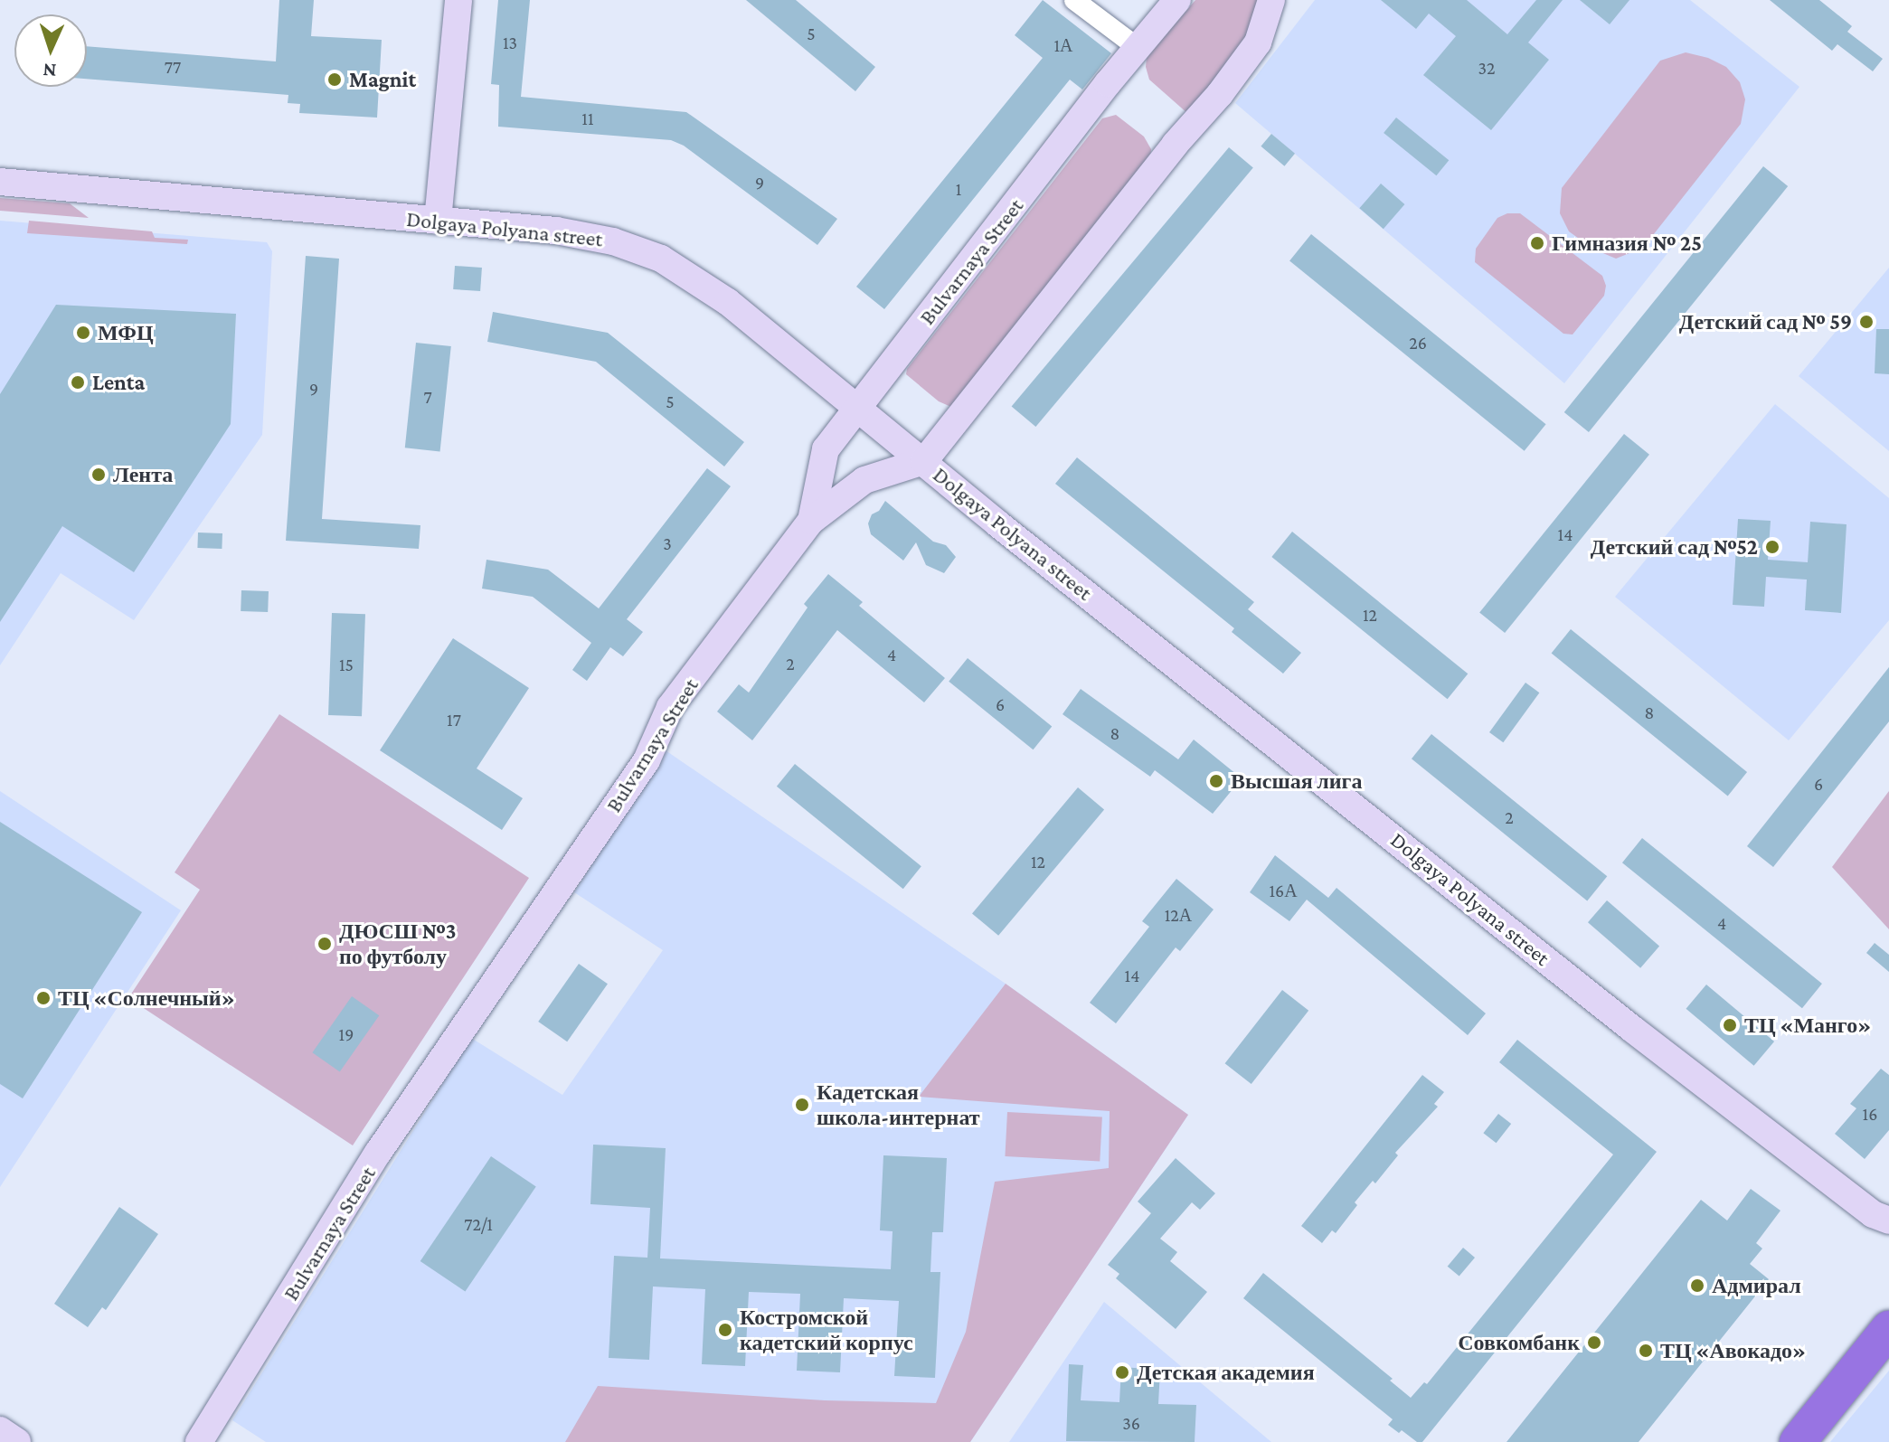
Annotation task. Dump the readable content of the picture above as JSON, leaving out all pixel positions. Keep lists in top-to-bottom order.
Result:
{
  "streets": {
    "street": ["Dolgaya Polyana street", "Bulvarnaya Street"]
  },
  "crossings": [
    ["Dolgaya Polyana street", "Bulvarnaya Street"]
  ],
  "places": [
    "Magnit",
    "Гимназия № 25",
    "Детский сад № 59",
    "МФЦ",
    "Lenta",
    "Лента",
    "Детский сад №52",
    "Высшая лига",
    "ДЮСШ №3 по футболу",
    "ТЦ «Солнечный»",
    "ТЦ «Манго»",
    "Кадетская школа-интернат",
    "Адмирал",
    "Костромской кадетский корпус",
    "Совкомбанк",
    "ТЦ «Авокадо»",
    "Детская академия"
  ],
  "house_numbers": [
    "5",
    "13",
    "1А",
    "77",
    "32",
    "11",
    "9",
    "1",
    "26",
    "9",
    "7",
    "5",
    "14",
    "3",
    "12",
    "4",
    "2",
    "15",
    "6",
    "8",
    "17",
    "8",
    "6",
    "2",
    "12",
    "16А",
    "12А",
    "4",
    "14",
    "19",
    "16",
    "72/1",
    "36"
  ],
  "north": "bottom"
}
